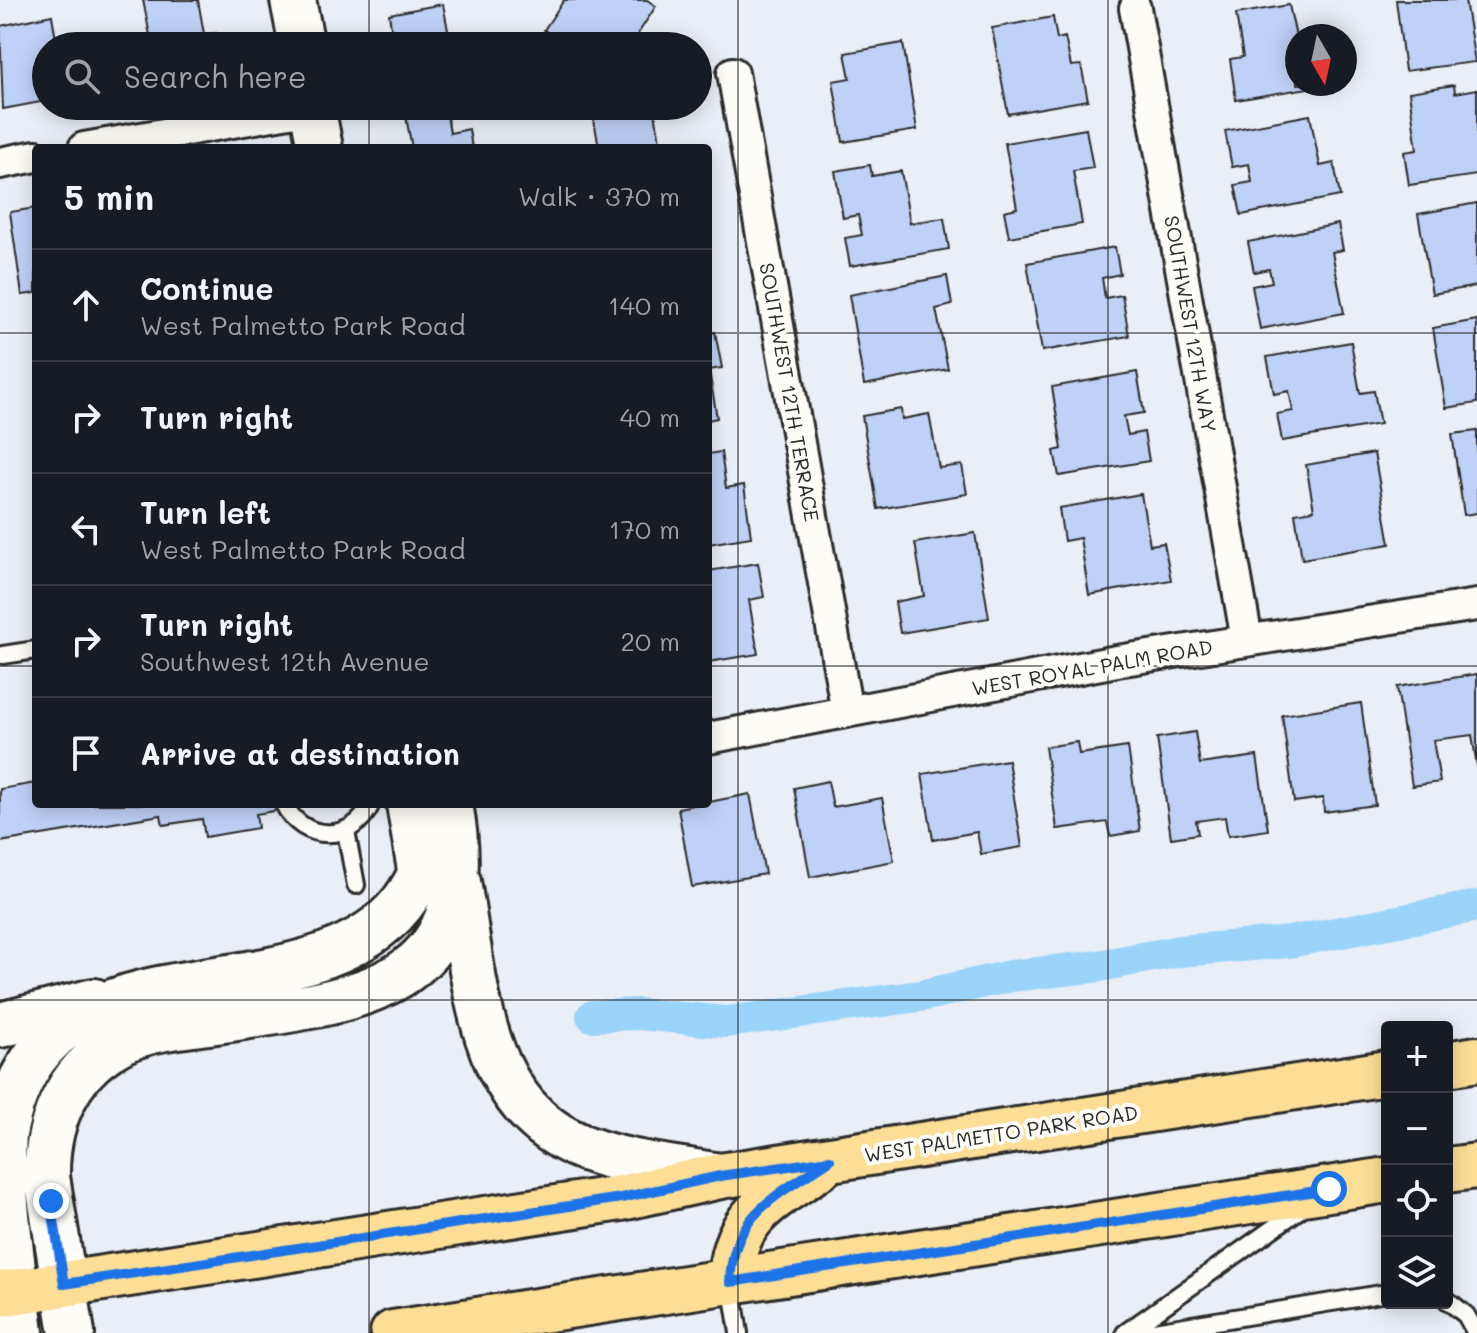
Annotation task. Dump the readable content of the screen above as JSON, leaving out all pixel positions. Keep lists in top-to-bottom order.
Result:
{
  "streets": {
    "main road": ["WEST PALMETTO PARK ROAD"],
    "street": ["SOUTHWEST 12TH WAY", "SOUTHWEST 12TH TERRACE", "WEST ROYAL PALM ROAD"]
  },
  "crossings": [
    ["SOUTHWEST 12TH WAY", "WEST ROYAL PALM ROAD"],
    ["SOUTHWEST 12TH TERRACE", "WEST ROYAL PALM ROAD"]
  ],
  "north": "bottom",
  "page": {
    "search": "Search here",
    "heading": ["5 min", "Walk · 370 m"],
    "list": [
      ["Continue", "West Palmetto Park Road", "140 m"],
      ["Turn right", "40 m"],
      ["Turn left", "West Palmetto Park Road", "170 m"],
      ["Turn right", "Southwest 12th Avenue", "20 m"],
      "Arrive at destination"
    ],
    "map_buttons": ["+", "−"]
  }
}
